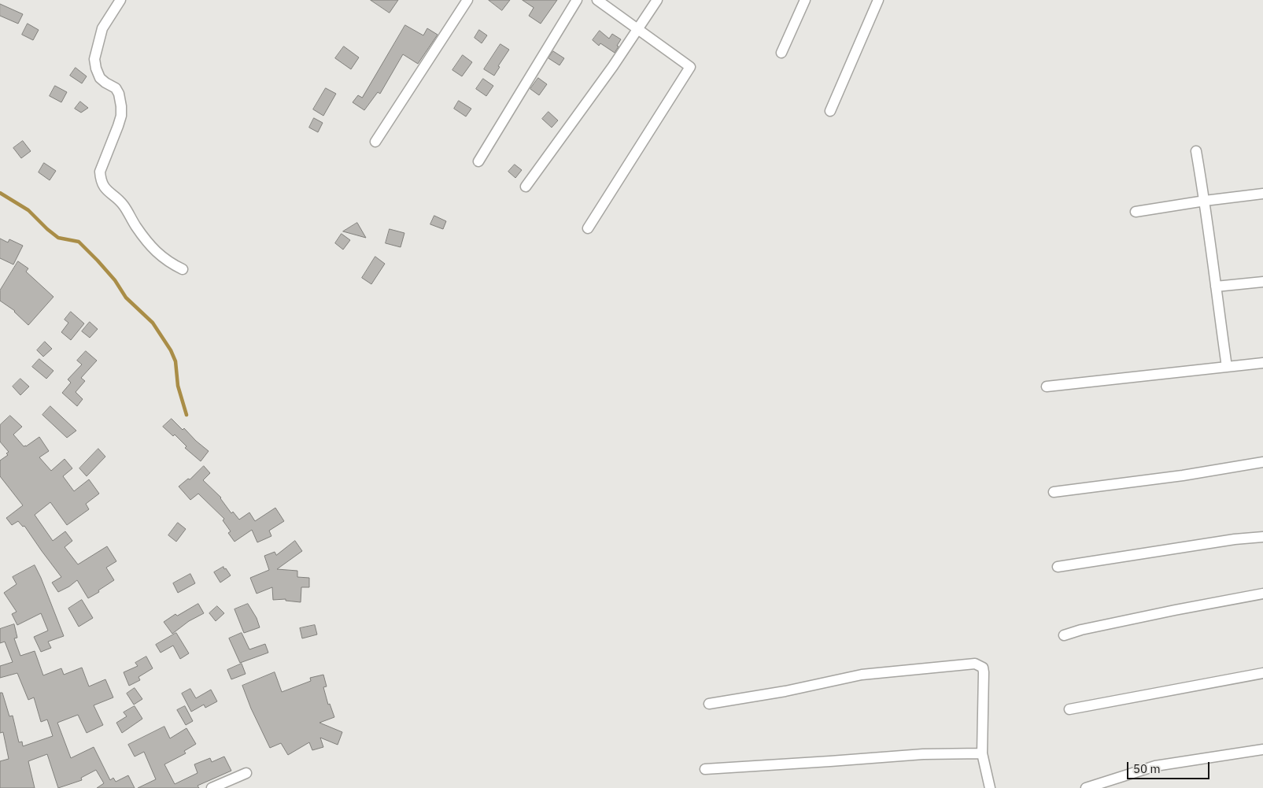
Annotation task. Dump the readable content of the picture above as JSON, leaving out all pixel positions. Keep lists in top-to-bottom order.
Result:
{
  "scale_bar": "50 m"
}
